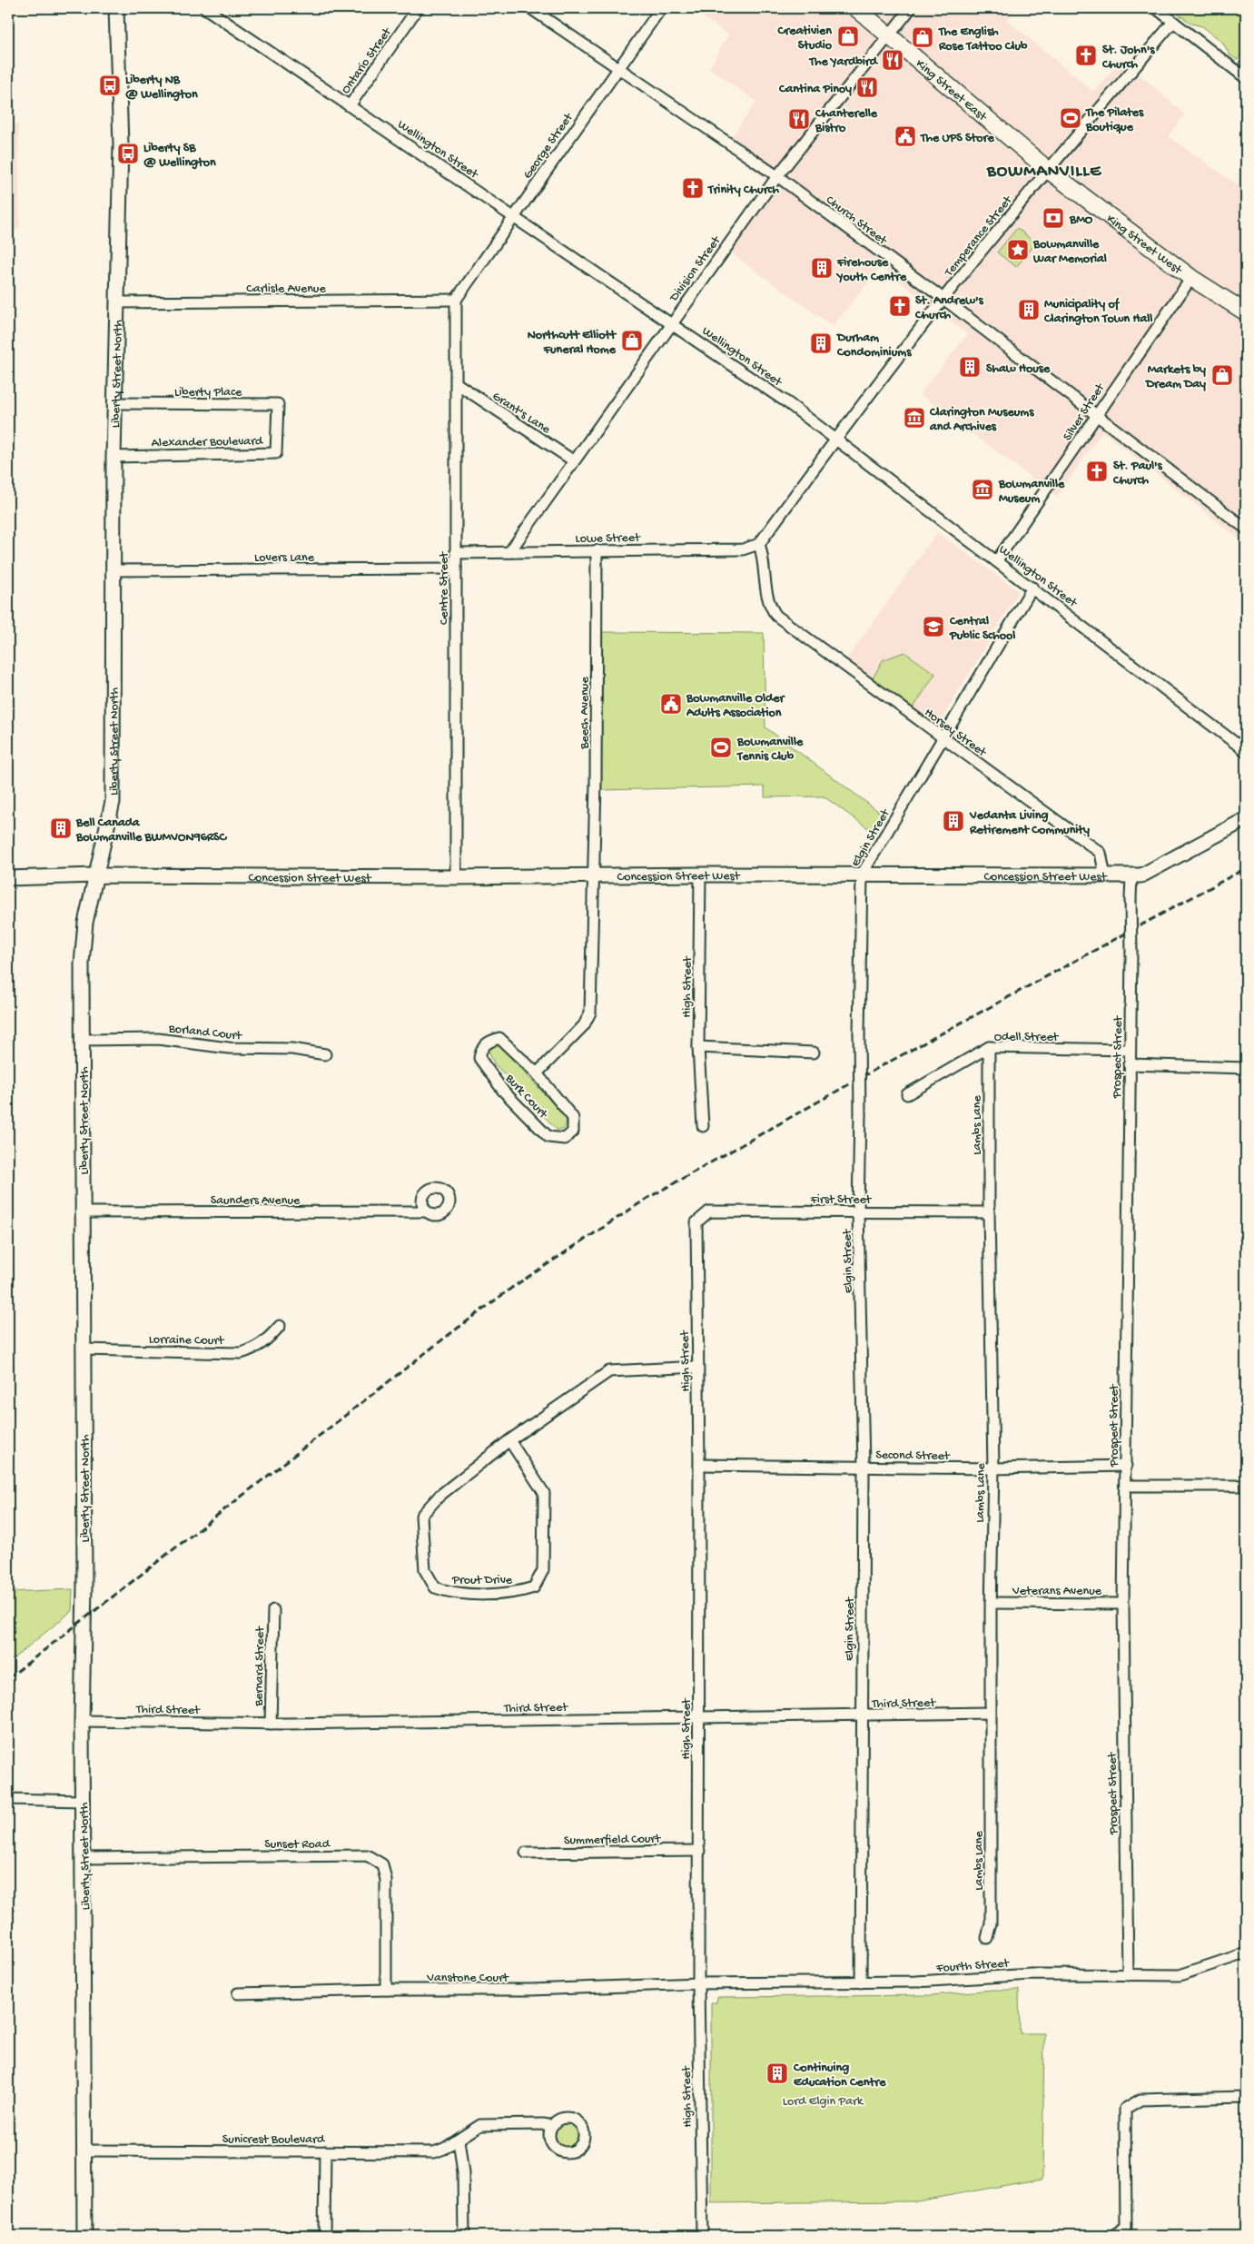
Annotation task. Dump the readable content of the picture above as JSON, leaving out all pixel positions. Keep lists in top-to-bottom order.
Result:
{
  "streets": {
    "main road": [
      "King Street East",
      "King Street West",
      "Liberty Street North",
      "Concession Street West"
    ],
    "street": [
      "Ontario Street",
      "George Street",
      "Wellington Street",
      "Church Street",
      "Temperance Street",
      "Division Street",
      "Carlisle Avenue",
      "Liberty Place",
      "Grant's Lane",
      "Silver Street",
      "Alexander Boulevard",
      "Lowe Street",
      "Lovers Lane",
      "Centre Street",
      "Beech Avenue",
      "Horsey Street",
      "Elgin Street",
      "High Street",
      "Borland Court",
      "Odell Street",
      "Prospect Street",
      "Burk Court",
      "Lambs Lane",
      "First Street",
      "Saunders Avenue",
      "Lorraine Court",
      "Second Street",
      "Prout Drive",
      "Veterans Avenue",
      "Bernard Street",
      "Third Street",
      "Summerfield Court",
      "Sunset Road",
      "Fourth Street",
      "Vanstone Court",
      "Sunicrest Boulevard"
    ]
  },
  "crossings": [
    ["Ontario Street", "Wellington Street"],
    ["King Street East", "Temperance Street"],
    ["King Street East", "King Street West"],
    ["King Street East", "Division Street"],
    ["George Street", "Wellington Street"],
    ["George Street", "Church Street"],
    ["George Street", "Carlisle Avenue"],
    ["George Street", "Centre Street"],
    ["Wellington Street", "Temperance Street"],
    ["Wellington Street", "Division Street"],
    ["Wellington Street", "Silver Street"],
    ["Wellington Street", "Elgin Street"],
    ["Church Street", "Temperance Street"],
    ["Church Street", "Division Street"],
    ["Church Street", "Silver Street"],
    ["Temperance Street", "King Street West"],
    ["Temperance Street", "Lowe Street"],
    ["Temperance Street", "Horsey Street"],
    ["King Street West", "Silver Street"],
    ["Division Street", "Grant's Lane"],
    ["Division Street", "Lowe Street"],
    ["Carlisle Avenue", "Liberty Street North"],
    ["Carlisle Avenue", "Centre Street"],
    ["Liberty Street North", "Liberty Place"],
    ["Liberty Street North", "Alexander Boulevard"],
    ["Liberty Street North", "Lovers Lane"],
    ["Liberty Street North", "Concession Street West"],
    ["Liberty Street North", "Borland Court"],
    ["Liberty Street North", "Saunders Avenue"],
    ["Liberty Street North", "Lorraine Court"],
    ["Liberty Street North", "Third Street"],
    ["Liberty Street North", "Sunset Road"],
    ["Liberty Street North", "Sunicrest Boulevard"],
    ["Liberty Place", "Alexander Boulevard"],
    ["Grant's Lane", "Centre Street"],
    ["Lowe Street", "Centre Street"],
    ["Lowe Street", "Beech Avenue"],
    ["Lowe Street", "Horsey Street"],
    ["Lovers Lane", "Centre Street"],
    ["Centre Street", "Concession Street West"],
    ["Beech Avenue", "Concession Street West"],
    ["Beech Avenue", "Burk Court"],
    ["Horsey Street", "Elgin Street"],
    ["Horsey Street", "Concession Street West"],
    ["Elgin Street", "Concession Street West"],
    ["Elgin Street", "First Street"],
    ["Elgin Street", "Second Street"],
    ["Elgin Street", "Third Street"],
    ["Elgin Street", "Fourth Street"],
    ["Concession Street West", "High Street"],
    ["Concession Street West", "Prospect Street"],
    ["Concession Street West", "Burk Court"],
    ["High Street", "First Street"],
    ["High Street", "Second Street"],
    ["High Street", "Prout Drive"],
    ["High Street", "Third Street"],
    ["High Street", "Summerfield Court"],
    ["High Street", "Fourth Street"],
    ["High Street", "Vanstone Court"],
    ["Odell Street", "Prospect Street"],
    ["Odell Street", "Lambs Lane"],
    ["Prospect Street", "Second Street"],
    ["Prospect Street", "Veterans Avenue"],
    ["Prospect Street", "Fourth Street"],
    ["Lambs Lane", "First Street"],
    ["Lambs Lane", "Second Street"],
    ["Lambs Lane", "Veterans Avenue"],
    ["Lambs Lane", "Third Street"],
    ["Bernard Street", "Third Street"],
    ["Sunset Road", "Vanstone Court"],
    ["Fourth Street", "Vanstone Court"]
  ],
  "districts": ["BOWMANVILLE"],
  "parks": ["Lord Elgin Park"],
  "places": {
    "shop": [
      "Creativien Studio",
      "The English Rose Tattoo Club",
      "Northcutt Elliott Funeral Home",
      "Markets by Dream Day"
    ],
    "church": [
      "St. John's Church",
      "Trinity Church",
      "St. Andrew's Church",
      "St. Paul's Church"
    ],
    "restaurant": ["The Yardbird", "Cantina Pinoy", "Chanterelle Bistro"],
    "bus stop": ["Liberty NB @ Wellington", "Liberty SB @ Wellington"],
    "sports": ["The Pilates Boutique", "Bowmanville Tennis Club"],
    "public building": ["The UPS Store", "Bowmanville Older Adults Association"],
    "bank": ["BMO"],
    "place": ["Bowmanville War Memorial"],
    "building": [
      "Firehouse Youth Centre",
      "Municipality of Clarington Town Hall",
      "Durham Condominiums",
      "Shaw House",
      "Vedanta Living Retirement Community",
      "Bell Canada Bowmanville BWMVON96RSC",
      "Continuing Education Centre"
    ],
    "museum": ["Clarington Museums and Archives", "Bowmanville Museum"],
    "school or university": ["Central Public School"]
  }
}
